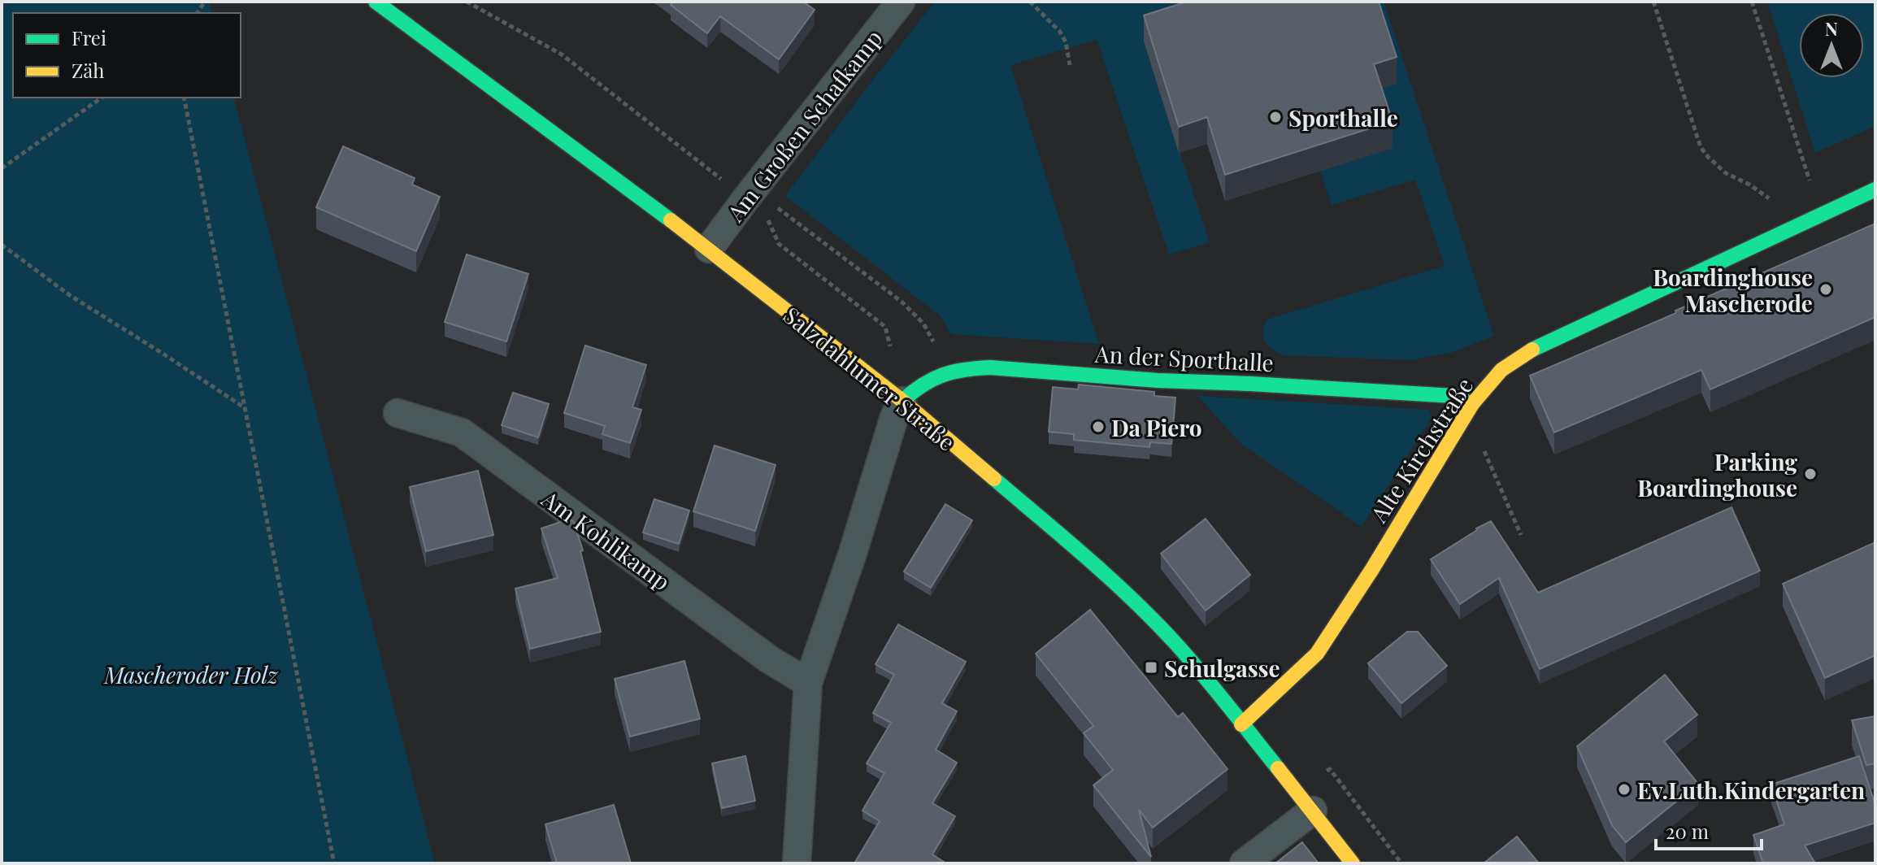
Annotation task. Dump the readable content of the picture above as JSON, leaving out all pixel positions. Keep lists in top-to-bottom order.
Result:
{
  "streets": {
    "main road": ["An der Sporthalle", "Salzdahlumer Straße", "Alte Kirchstraße"],
    "street": ["Am Großen Schafkamp", "Am Kohlikamp"]
  },
  "crossings": [
    ["Am Großen Schafkamp", "Salzdahlumer Straße"],
    ["An der Sporthalle", "Salzdahlumer Straße"],
    ["An der Sporthalle", "Alte Kirchstraße"],
    ["Salzdahlumer Straße", "Alte Kirchstraße"]
  ],
  "parks": ["Mascheroder Holz"],
  "places": {
    "other": [
      "Sporthalle",
      "Boardinghouse Mascherode",
      "Da Piero",
      "Parking Boardinghouse",
      "Ev.Luth.Kindergarten"
    ],
    "transit": ["Schulgasse"]
  },
  "legend": ["Frei", "Zäh"],
  "scale_bar": "20 m",
  "north": "top"
}
